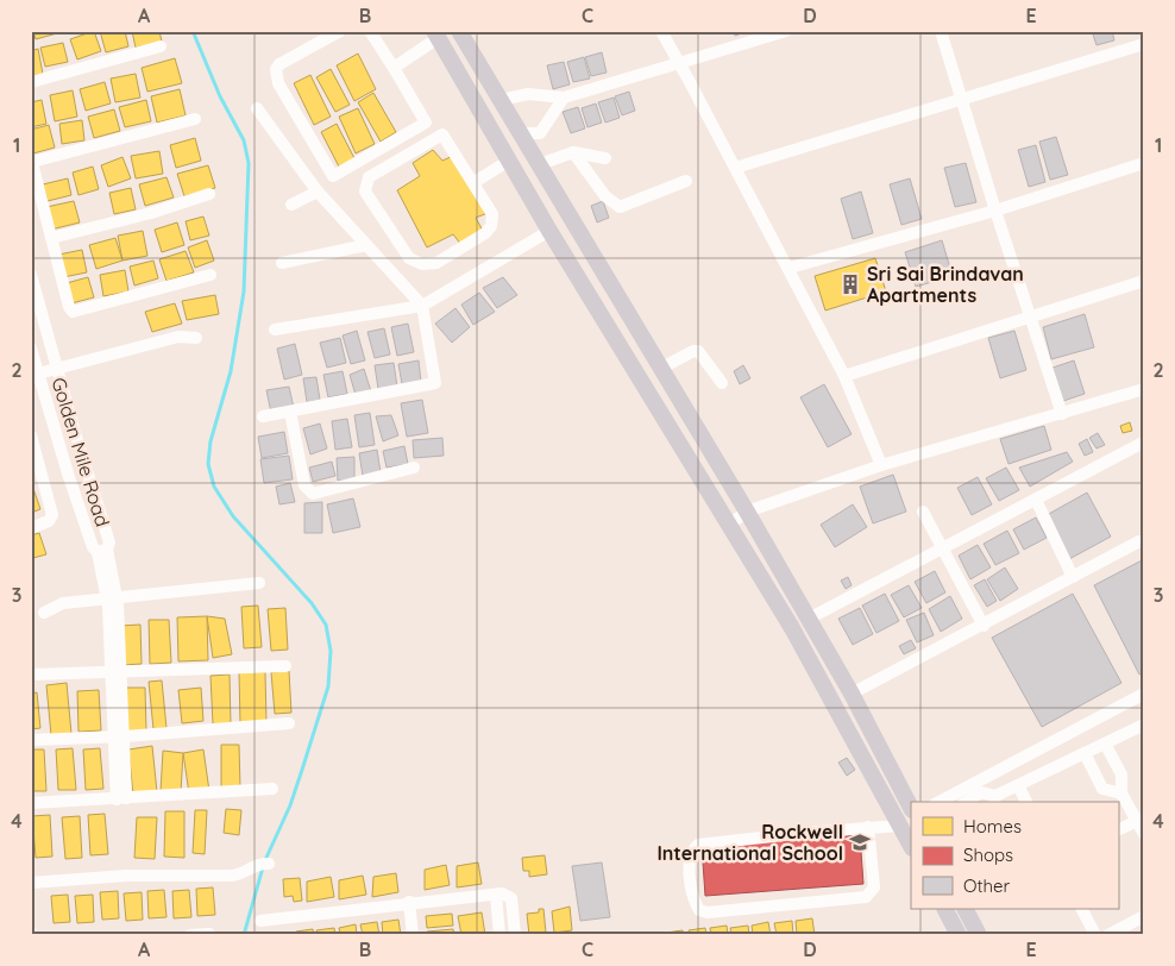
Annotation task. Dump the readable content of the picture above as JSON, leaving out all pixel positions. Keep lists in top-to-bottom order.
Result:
{
  "streets": {
    "street": ["Golden Mile Road"]
  },
  "places": {
    "building": ["Sri Sai Brindavan Apartments"],
    "school or university": ["Rockwell International School"]
  },
  "legend": ["Homes", "Shops", "Other"],
  "grid": {
    "columns": [
      "A",
      "B",
      "C",
      "D",
      "E"
    ],
    "rows": [
      "1",
      "2",
      "3",
      "4"
    ]
  }
}
